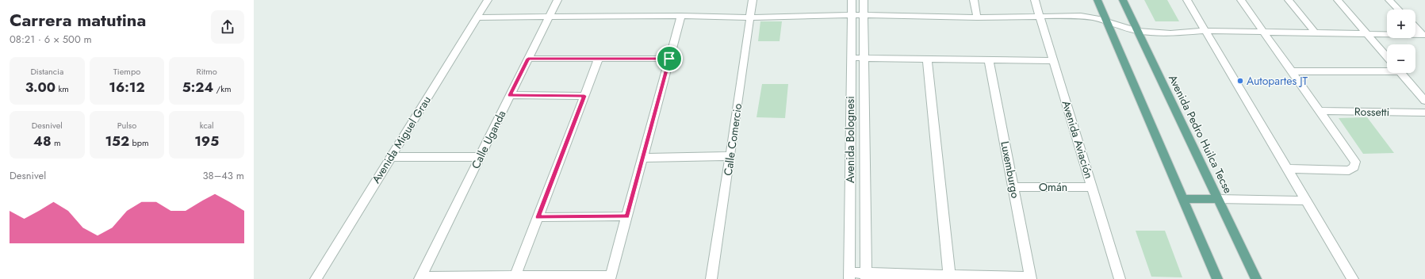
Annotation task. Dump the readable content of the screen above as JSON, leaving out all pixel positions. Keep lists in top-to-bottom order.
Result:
{
  "streets": {
    "main road": ["Avenida Pedro Huilca Tecse"],
    "street": [
      "Rossetti",
      "Avenida Miguel Grau",
      "Calle Uganda",
      "Calle Comercio",
      "Avenida Bolognesi",
      "Avenida Aviación",
      "Luxemburgo",
      "Omán"
    ]
  },
  "crossings": [
    ["Avenida Aviación", "Omán"],
    ["Luxemburgo", "Omán"]
  ],
  "places": ["Autopartes JT"],
  "page": {
    "heading": ["Carrera matutina", "08:21 · 6 × 500 m"],
    "map_buttons": ["+", "−"],
    "stats": [
      ["Distancia", "3.00 km"],
      ["Tiempo", "16:12"],
      ["Ritmo", "5:24 /km"],
      ["Desnivel", "48 m"],
      ["Pulso", "152 bpm"],
      ["kcal", "195"]
    ],
    "chart": ["Desnivel", "38–43 m"]
  }
}
